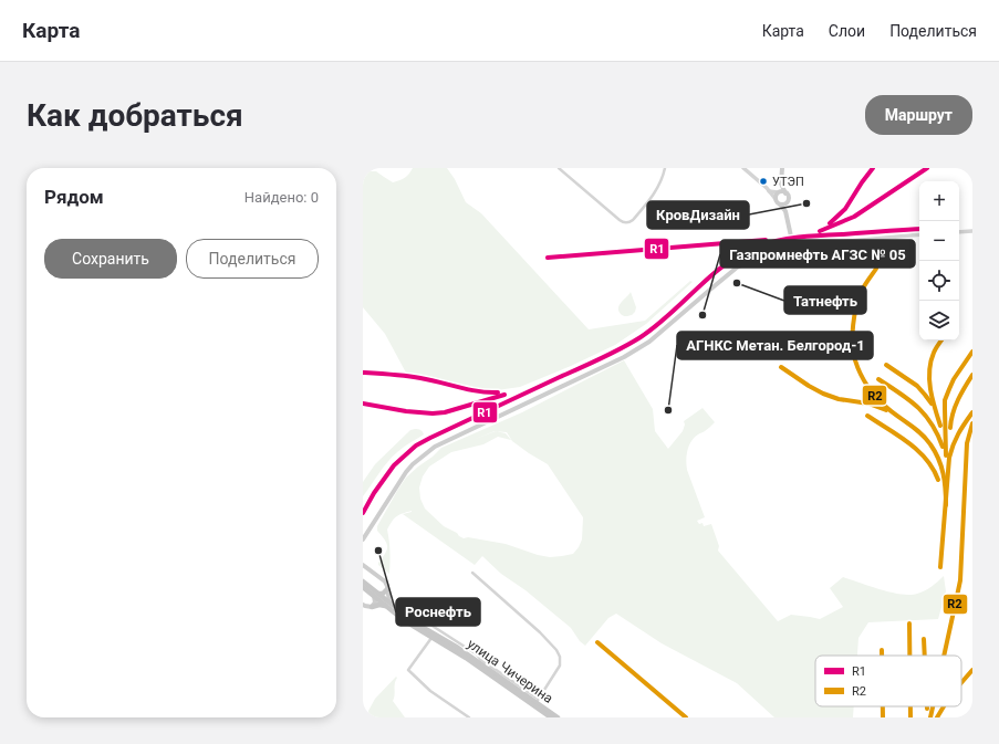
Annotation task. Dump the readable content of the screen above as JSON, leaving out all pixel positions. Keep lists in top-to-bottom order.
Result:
{
  "streets": {
    "main road": ["улица Чичерина"]
  },
  "places": [
    "УТЭП",
    "КровДизайн",
    "Татнефть",
    "Газпромнефть АГЗС № 05",
    "АГНКС Метан. Белгород-1",
    "Роснефть"
  ],
  "lines": ["transit line R1", "transit line R2"],
  "legend": ["R1", "R2"],
  "page": {
    "header": "Карта",
    "nav": ["Карта", "Слои", "Поделиться"],
    "buttons": [
      "Маршрут",
      ["Сохранить", "Поделиться"]
    ],
    "title": "Как добраться",
    "heading": ["Рядом", "Найдено: 0"],
    "map_buttons": ["+", "−"]
  }
}
